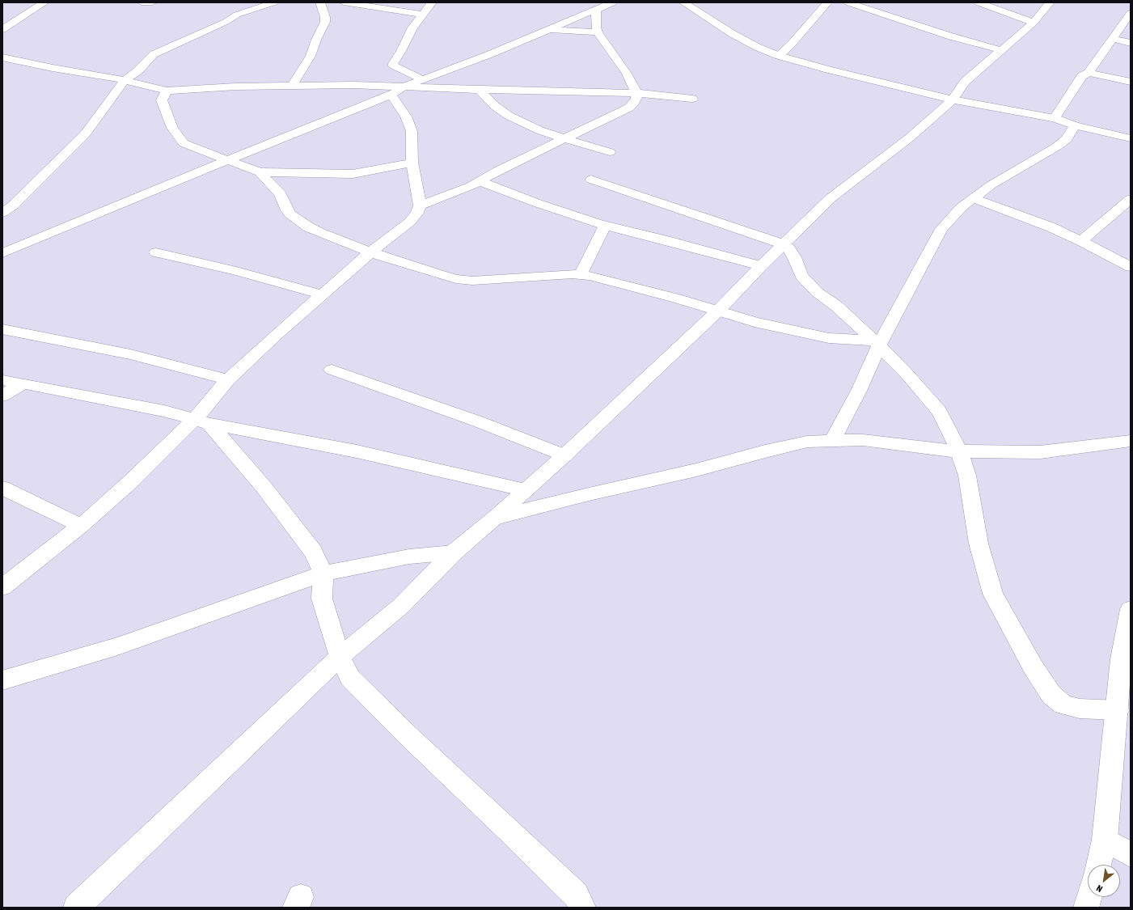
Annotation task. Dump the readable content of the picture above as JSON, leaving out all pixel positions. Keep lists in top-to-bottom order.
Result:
{
  "north": "bottom left"
}
